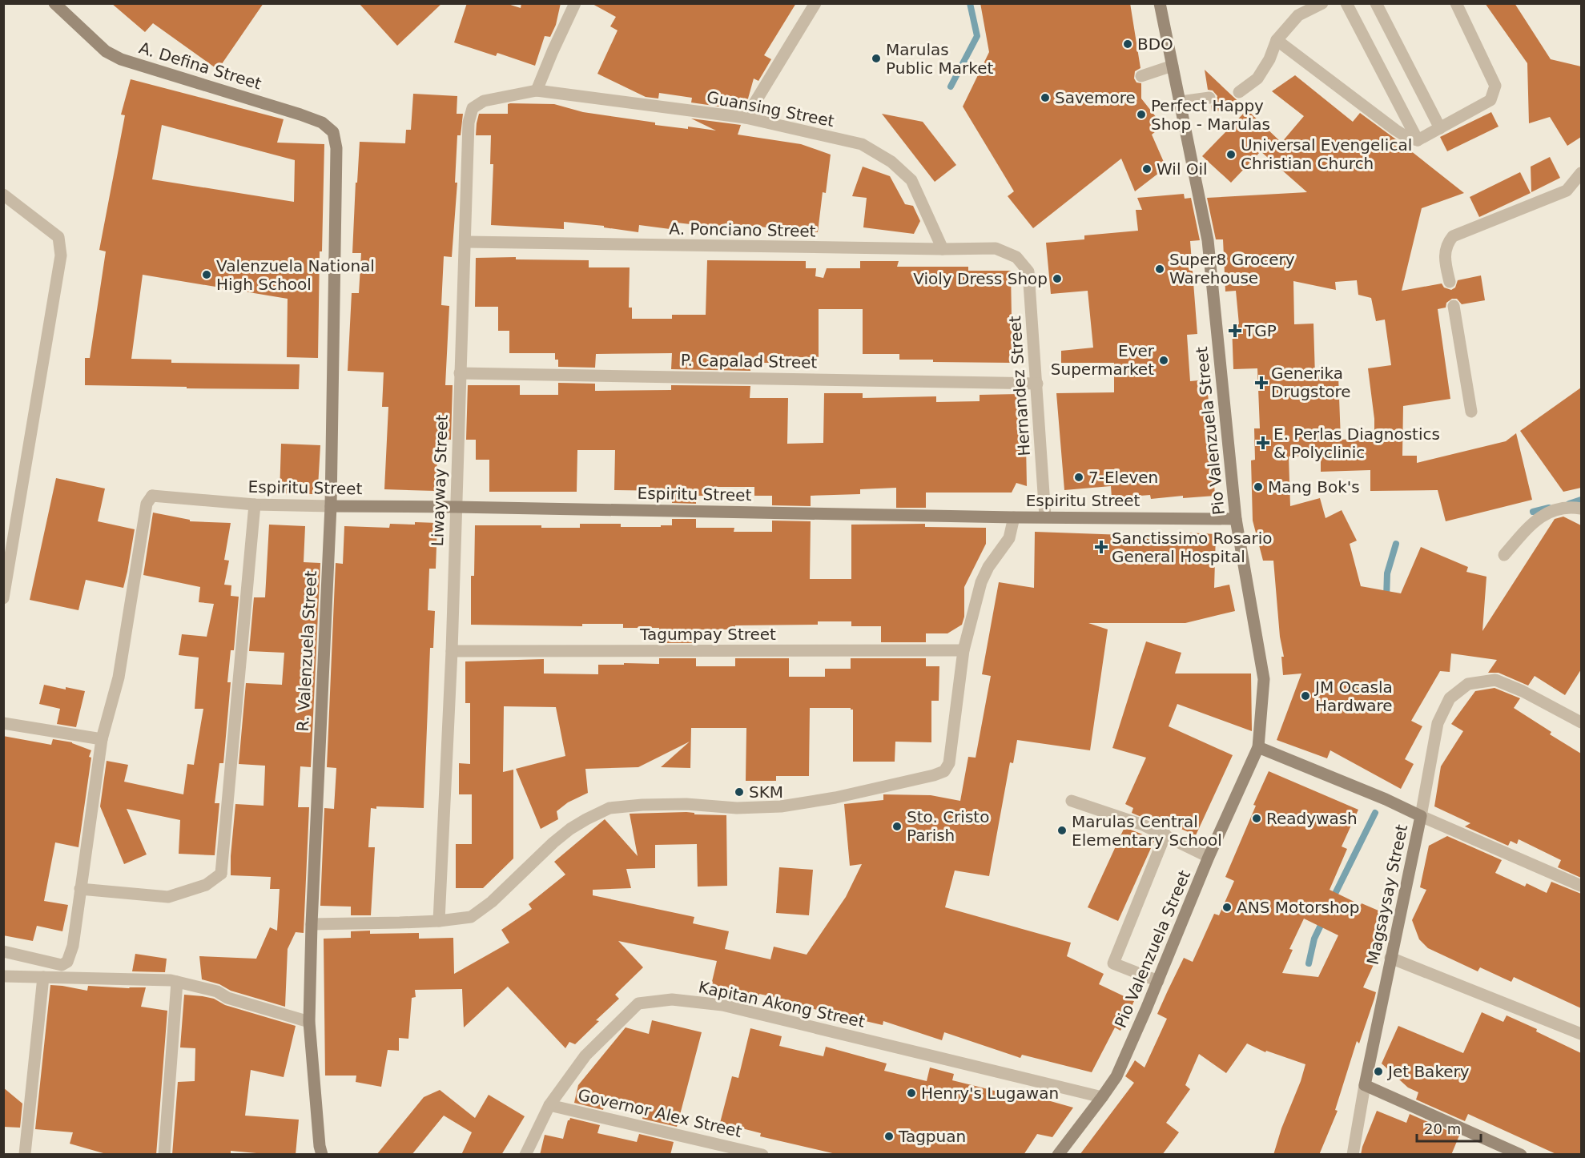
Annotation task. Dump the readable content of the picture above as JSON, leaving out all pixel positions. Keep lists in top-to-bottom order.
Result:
{
  "streets": {
    "street": [
      "A. Defina Street",
      "Guansing Street",
      "A. Ponciano Street",
      "P. Capalad Street",
      "Hernandez Street",
      "Pio Valenzuela Street",
      "Liwayway Street",
      "Espiritu Street",
      "Tagumpay Street",
      "R. Valenzuela Street",
      "Magsaysay Street",
      "Kapitan Akong Street",
      "Governor Alex Street"
    ]
  },
  "crossings": [
    ["A. Defina Street", "R. Valenzuela Street"],
    ["Guansing Street", "A. Ponciano Street"],
    ["Guansing Street", "Liwayway Street"],
    ["A. Ponciano Street", "Hernandez Street"],
    ["A. Ponciano Street", "Liwayway Street"],
    ["P. Capalad Street", "Hernandez Street"],
    ["P. Capalad Street", "Liwayway Street"],
    ["Hernandez Street", "Espiritu Street"],
    ["Pio Valenzuela Street", "Espiritu Street"],
    ["Pio Valenzuela Street", "Magsaysay Street"],
    ["Pio Valenzuela Street", "Kapitan Akong Street"],
    ["Liwayway Street", "Espiritu Street"],
    ["Liwayway Street", "Tagumpay Street"],
    ["Espiritu Street", "R. Valenzuela Street"],
    ["Kapitan Akong Street", "Governor Alex Street"]
  ],
  "places": {
    "other": [
      "BDO",
      "Marulas Public Market",
      "Savemore",
      "Perfect Happy Shop - Marulas",
      "Universal Evengelical Christian Church",
      "Wil Oil",
      "Super8 Grocery Warehouse",
      "Valenzuela National High School",
      "Violy Dress Shop",
      "Ever Supermarket",
      "7-Eleven",
      "Mang Bok's",
      "JM Ocasla Hardware",
      "SKM",
      "Readywash",
      "Sto. Cristo Parish",
      "Marulas Central Elementary School",
      "ANS Motorshop",
      "Jet Bakery",
      "Henry's Lugawan",
      "Tagpuan"
    ],
    "health": [
      "TGP",
      "Generika Drugstore",
      "E. Perlas Diagnostics & Polyclinic",
      "Sanctissimo Rosario General Hospital"
    ]
  },
  "scale_bar": "20 m"
}
